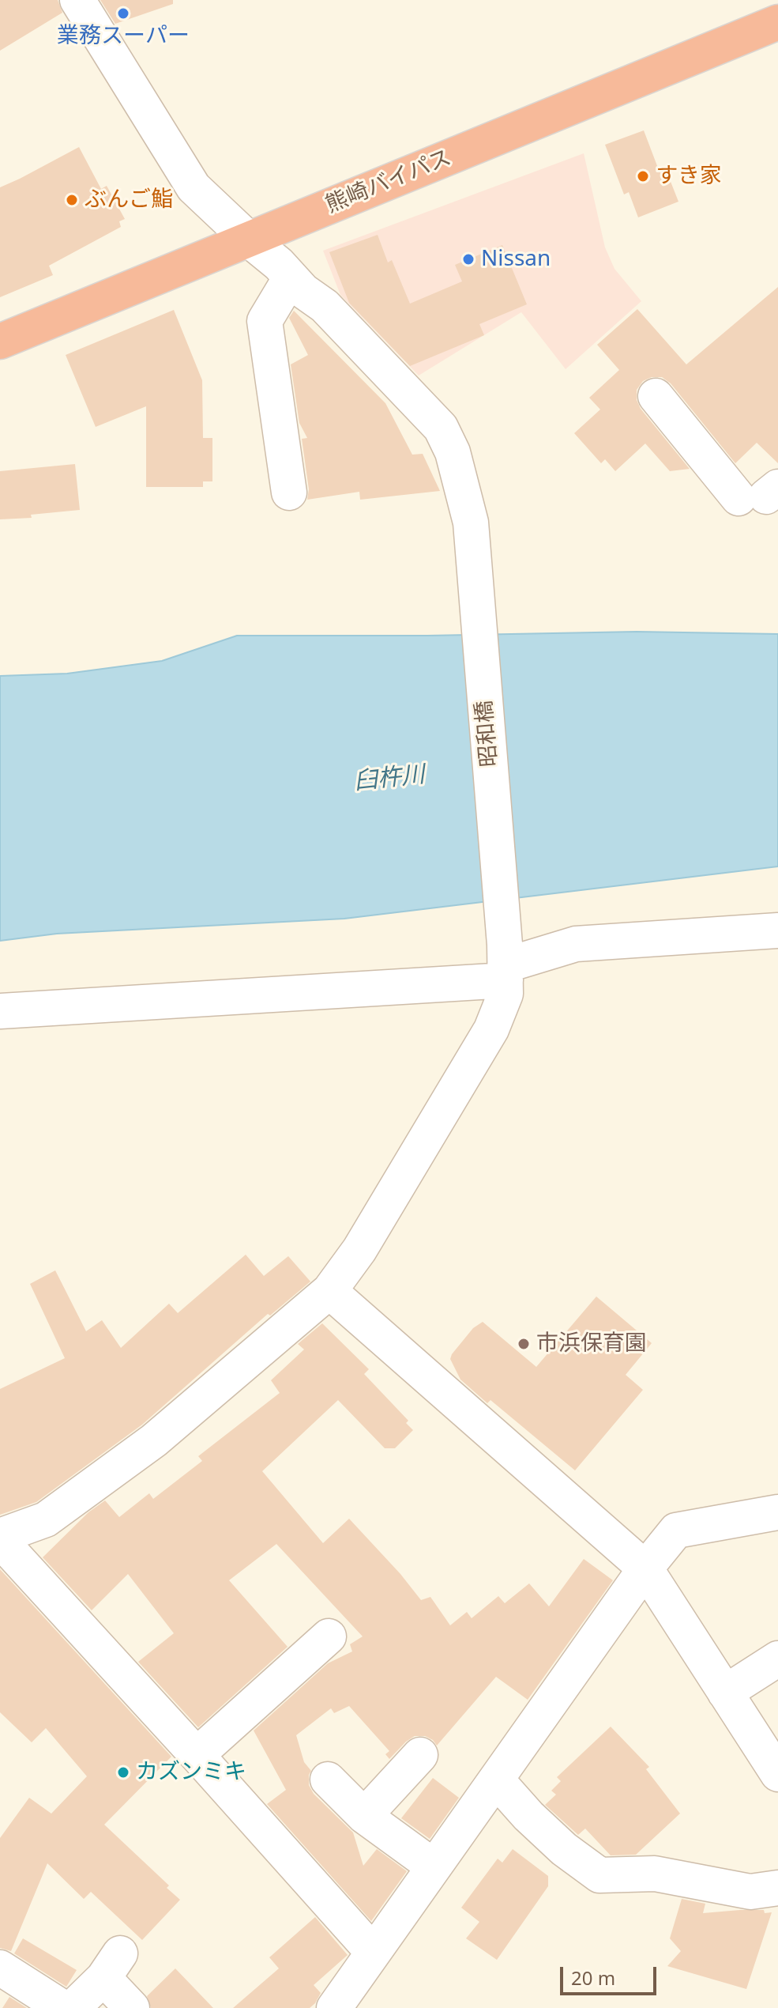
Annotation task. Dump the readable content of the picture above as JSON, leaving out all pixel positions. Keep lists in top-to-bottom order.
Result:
{
  "streets": {
    "highway": ["熊崎バイパス"],
    "street": ["昭和橋"]
  },
  "crossings": [
    ["熊崎バイパス", "昭和橋"]
  ],
  "water": ["臼杵川"],
  "places": [
    "業務スーパー",
    "すき家",
    "ぶんご鮨",
    "Nissan",
    "市浜保育園",
    "カズンミキ"
  ],
  "scale_bar": "20 m"
}
